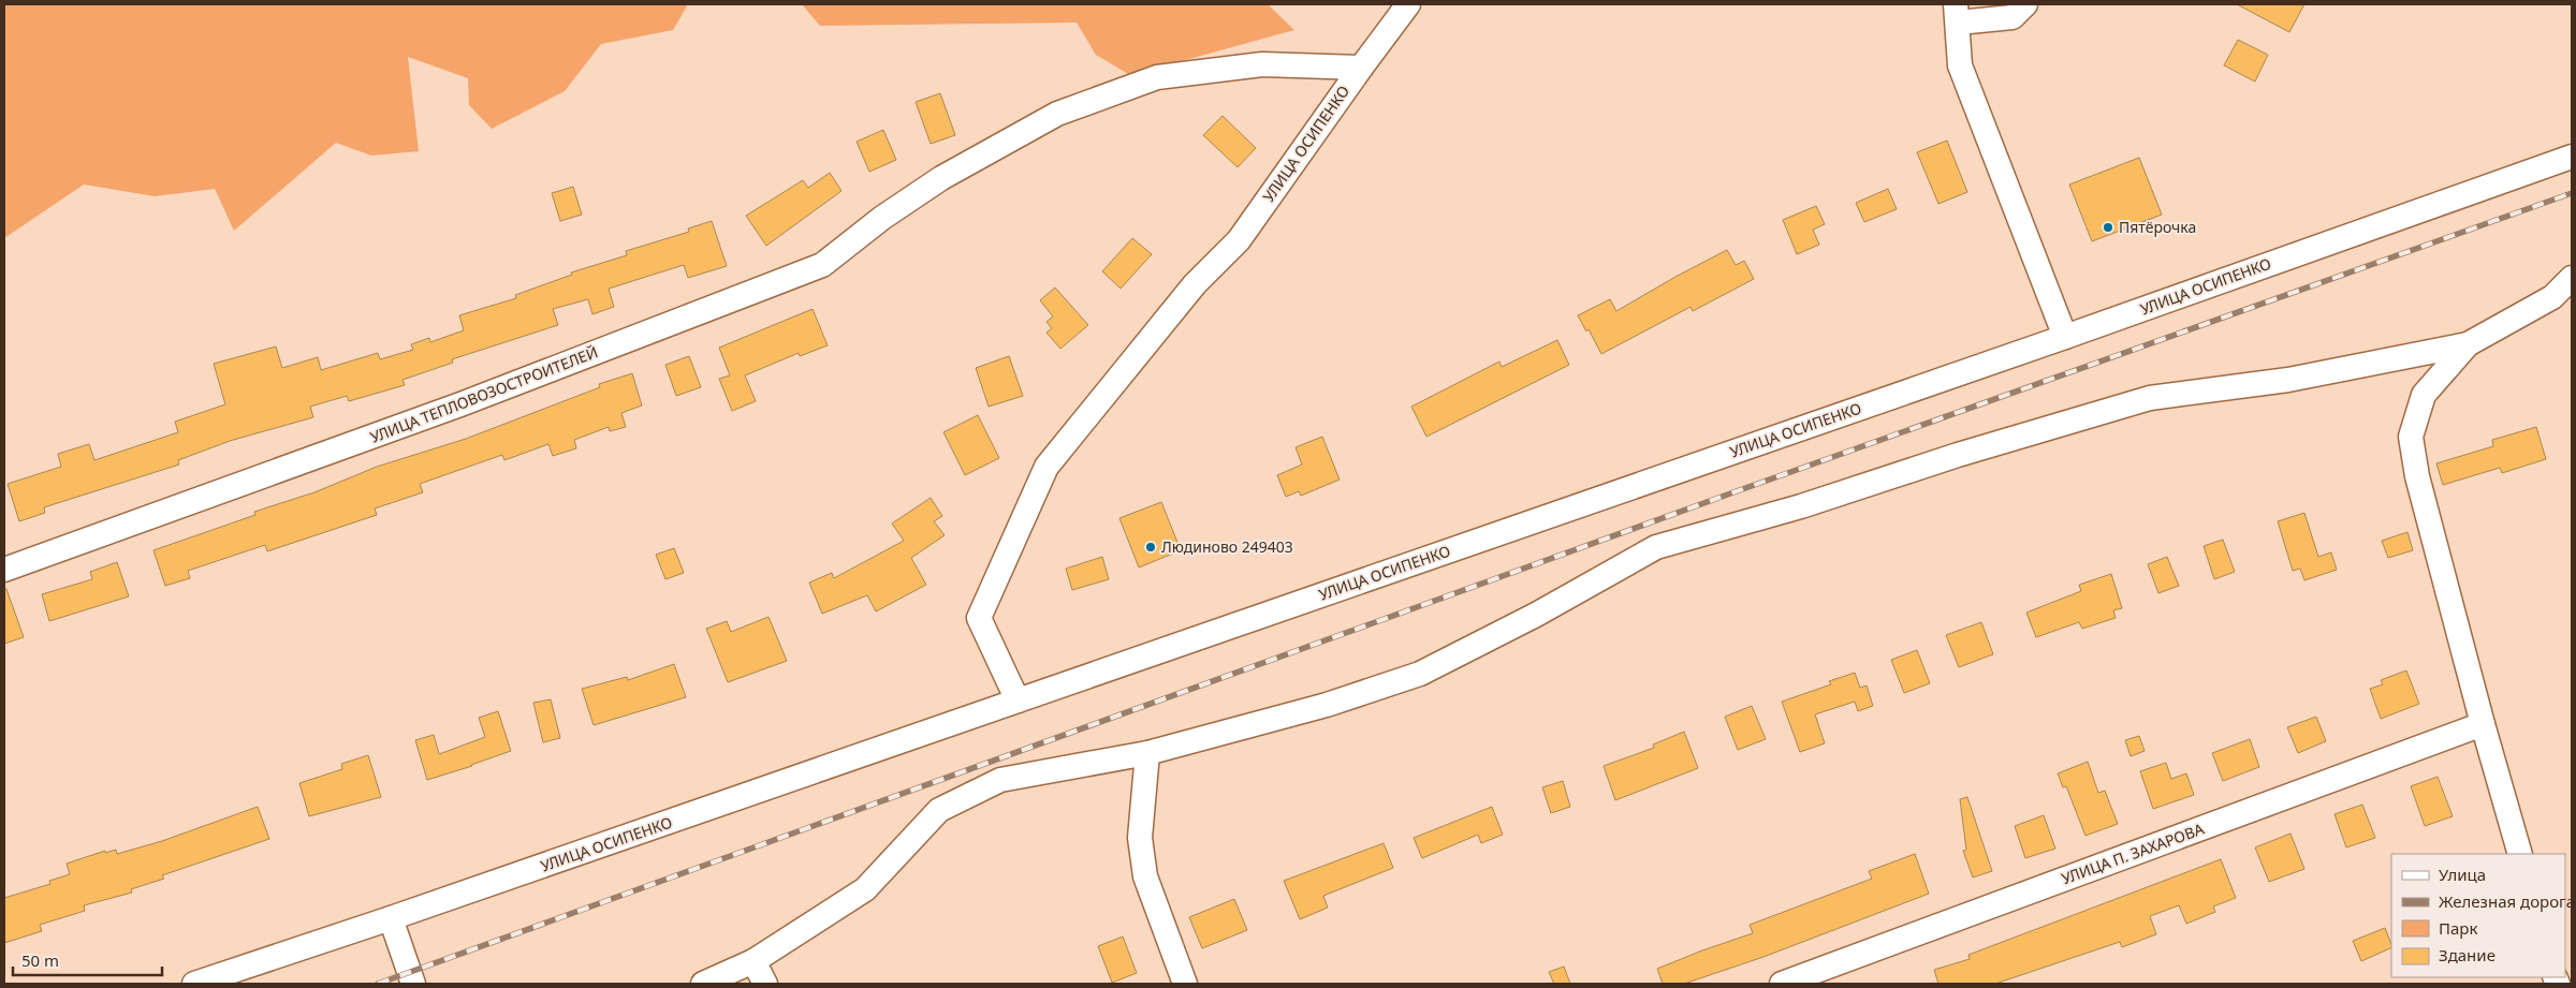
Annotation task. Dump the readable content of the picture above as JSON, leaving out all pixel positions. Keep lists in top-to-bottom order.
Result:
{
  "streets": {
    "street": ["УЛИЦА ОСИПЕНКО", "УЛИЦА ТЕПЛОВОЗОСТРОИТЕЛЕЙ", "УЛИЦА П. ЗАХАРОВА"]
  },
  "crossings": [
    ["УЛИЦА ОСИПЕНКО", "УЛИЦА ТЕПЛОВОЗОСТРОИТЕЛЕЙ"]
  ],
  "places": ["Пятёрочка", "Людиново 249403"],
  "legend": [
    "Улица",
    "Железная дорога",
    "Парк",
    "Здание"
  ],
  "scale_bar": "50 m"
}
